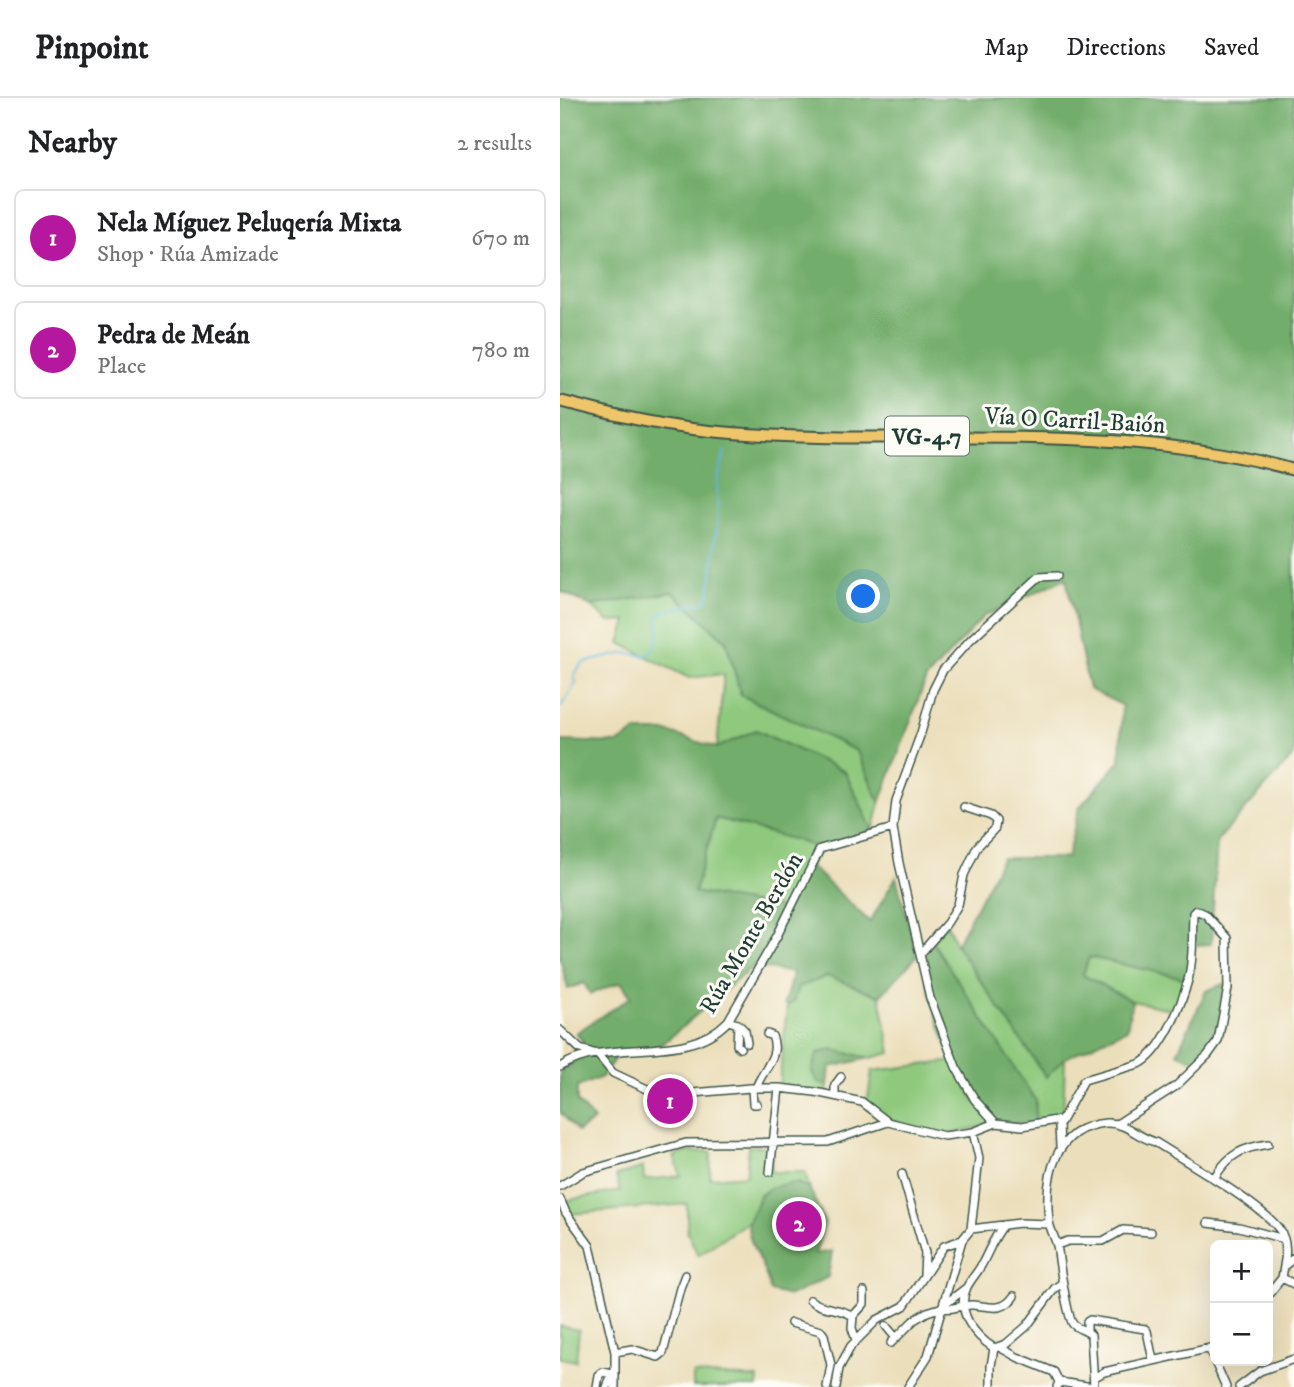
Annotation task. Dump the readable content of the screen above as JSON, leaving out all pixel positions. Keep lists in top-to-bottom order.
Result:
{
  "streets": {
    "highway": ["Vía O Carril-Baión", "VG-4.7"],
    "street": ["Rúa Monte Berdón"]
  },
  "page": {
    "header": "Pinpoint",
    "nav": ["Map", "Directions", "Saved"],
    "heading": ["Nearby", "2 results"],
    "list": [
      {
        "mark": "1",
        "name": "Nela Míguez Peluqería Mixta",
        "note": "Shop · Rúa Amizade",
        "value": "670 m"
      },
      {
        "mark": "2",
        "name": "Pedra de Meán",
        "note": "Place",
        "value": "780 m"
      }
    ],
    "pins": ["1", "2"],
    "map_buttons": ["+", "−"]
  }
}
